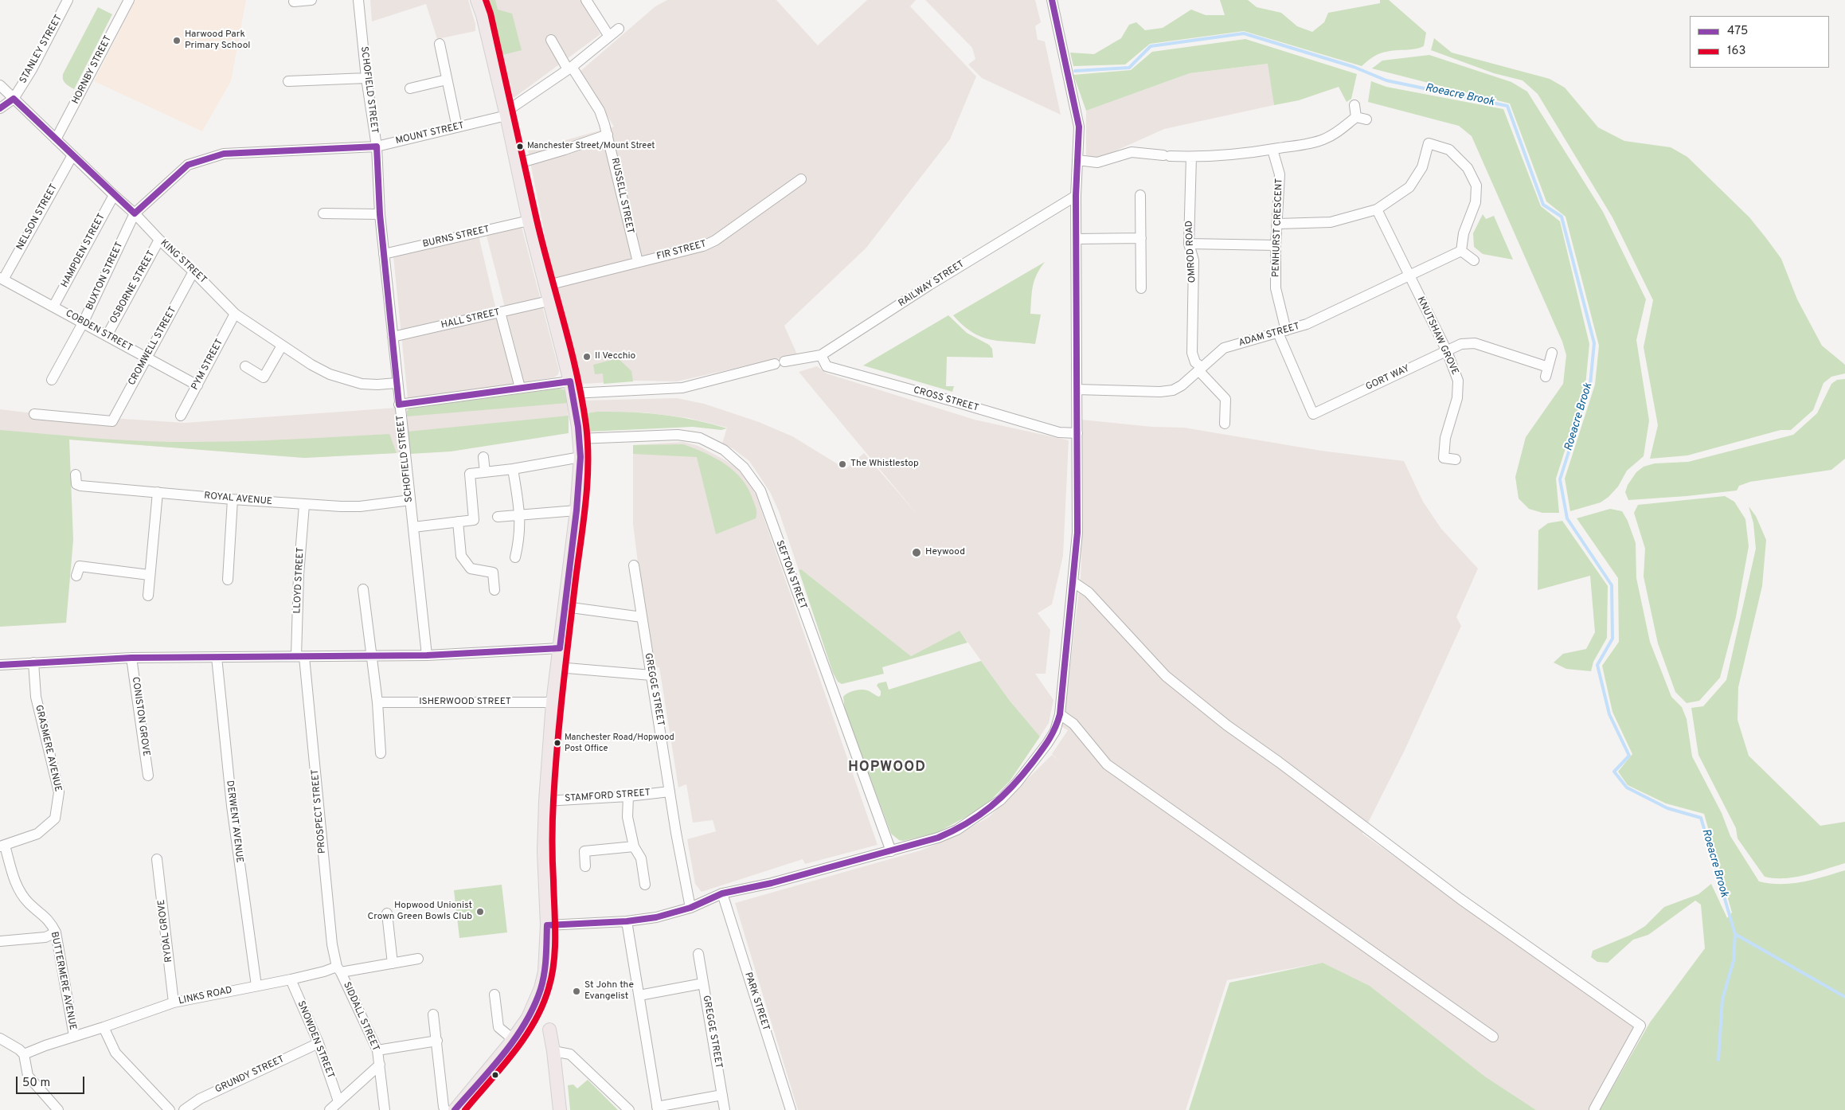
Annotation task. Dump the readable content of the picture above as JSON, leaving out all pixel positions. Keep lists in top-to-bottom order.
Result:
{
  "streets": {
    "street": [
      "STANLEY STREET",
      "HORNBY STREET",
      "SCHOFIELD STREET",
      "MOUNT STREET",
      "RUSSELL STREET",
      "NELSON STREET",
      "PENHURST CRESCENT",
      "BURNS STREET",
      "HAMPDEN STREET",
      "FIR STREET",
      "OMROD ROAD",
      "KING STREET",
      "BUXTON STREET",
      "RAILWAY STREET",
      "OSBORNE STREET",
      "HALL STREET",
      "COBDEN STREET",
      "ADAM STREET",
      "KNUTSHAW GROVE",
      "CROMWELL STREET",
      "PYM STREET",
      "GORT WAY",
      "CROSS STREET",
      "ROYAL AVENUE",
      "SEFTON STREET",
      "LLOYD STREET",
      "GREGGE STREET",
      "ISHERWOOD STREET",
      "CONISTON GROVE",
      "GRASMERE AVENUE",
      "STAMFORD STREET",
      "PROSPECT STREET",
      "DERWENT AVENUE",
      "RYDAL GROVE",
      "BUTTERMERE AVENUE",
      "LINKS ROAD",
      "PARK STREET",
      "SIDDALL STREET",
      "SNOWDEN STREET",
      "GRUNDY STREET"
    ]
  },
  "crossings": [
    ["STANLEY STREET", "KING STREET"],
    ["HORNBY STREET", "KING STREET"],
    ["SCHOFIELD STREET", "MOUNT STREET"],
    ["SCHOFIELD STREET", "BURNS STREET"],
    ["SCHOFIELD STREET", "KING STREET"],
    ["SCHOFIELD STREET", "RAILWAY STREET"],
    ["SCHOFIELD STREET", "HALL STREET"],
    ["SCHOFIELD STREET", "ROYAL AVENUE"],
    ["MOUNT STREET", "RUSSELL STREET"],
    ["MOUNT STREET", "KING STREET"],
    ["MOUNT STREET", "BUXTON STREET"],
    ["RUSSELL STREET", "FIR STREET"],
    ["NELSON STREET", "KING STREET"],
    ["NELSON STREET", "COBDEN STREET"],
    ["PENHURST CRESCENT", "ADAM STREET"],
    ["PENHURST CRESCENT", "GORT WAY"],
    ["HAMPDEN STREET", "KING STREET"],
    ["HAMPDEN STREET", "COBDEN STREET"],
    ["OMROD ROAD", "ADAM STREET"],
    ["KING STREET", "BUXTON STREET"],
    ["KING STREET", "OSBORNE STREET"],
    ["KING STREET", "CROMWELL STREET"],
    ["KING STREET", "PYM STREET"],
    ["BUXTON STREET", "COBDEN STREET"],
    ["RAILWAY STREET", "CROSS STREET"],
    ["OSBORNE STREET", "COBDEN STREET"],
    ["COBDEN STREET", "CROMWELL STREET"],
    ["COBDEN STREET", "PYM STREET"],
    ["ADAM STREET", "KNUTSHAW GROVE"],
    ["ADAM STREET", "GORT WAY"],
    ["KNUTSHAW GROVE", "GORT WAY"],
    ["ROYAL AVENUE", "LLOYD STREET"],
    ["LLOYD STREET", "PROSPECT STREET"],
    ["GREGGE STREET", "STAMFORD STREET"],
    ["GRASMERE AVENUE", "BUTTERMERE AVENUE"],
    ["PROSPECT STREET", "LINKS ROAD"],
    ["PROSPECT STREET", "SIDDALL STREET"],
    ["DERWENT AVENUE", "LINKS ROAD"],
    ["RYDAL GROVE", "LINKS ROAD"],
    ["BUTTERMERE AVENUE", "LINKS ROAD"],
    ["LINKS ROAD", "SIDDALL STREET"],
    ["LINKS ROAD", "SNOWDEN STREET"],
    ["SNOWDEN STREET", "GRUNDY STREET"]
  ],
  "districts": ["HOPWOOD"],
  "water": ["Roeacre Brook"],
  "places": [
    "Harwood Park Primary School",
    "Manchester Street/Mount Street",
    "Il Vecchio",
    "The Whistlestop",
    "Heywood",
    "Manchester Road/Hopwood Post Office",
    "Hopwood Unionist Crown Green Bowls Club",
    "St John the Evangelist"
  ],
  "lines": ["transit line 475", "transit line 163"],
  "legend": ["475", "163"],
  "scale_bar": "50 m"
}
